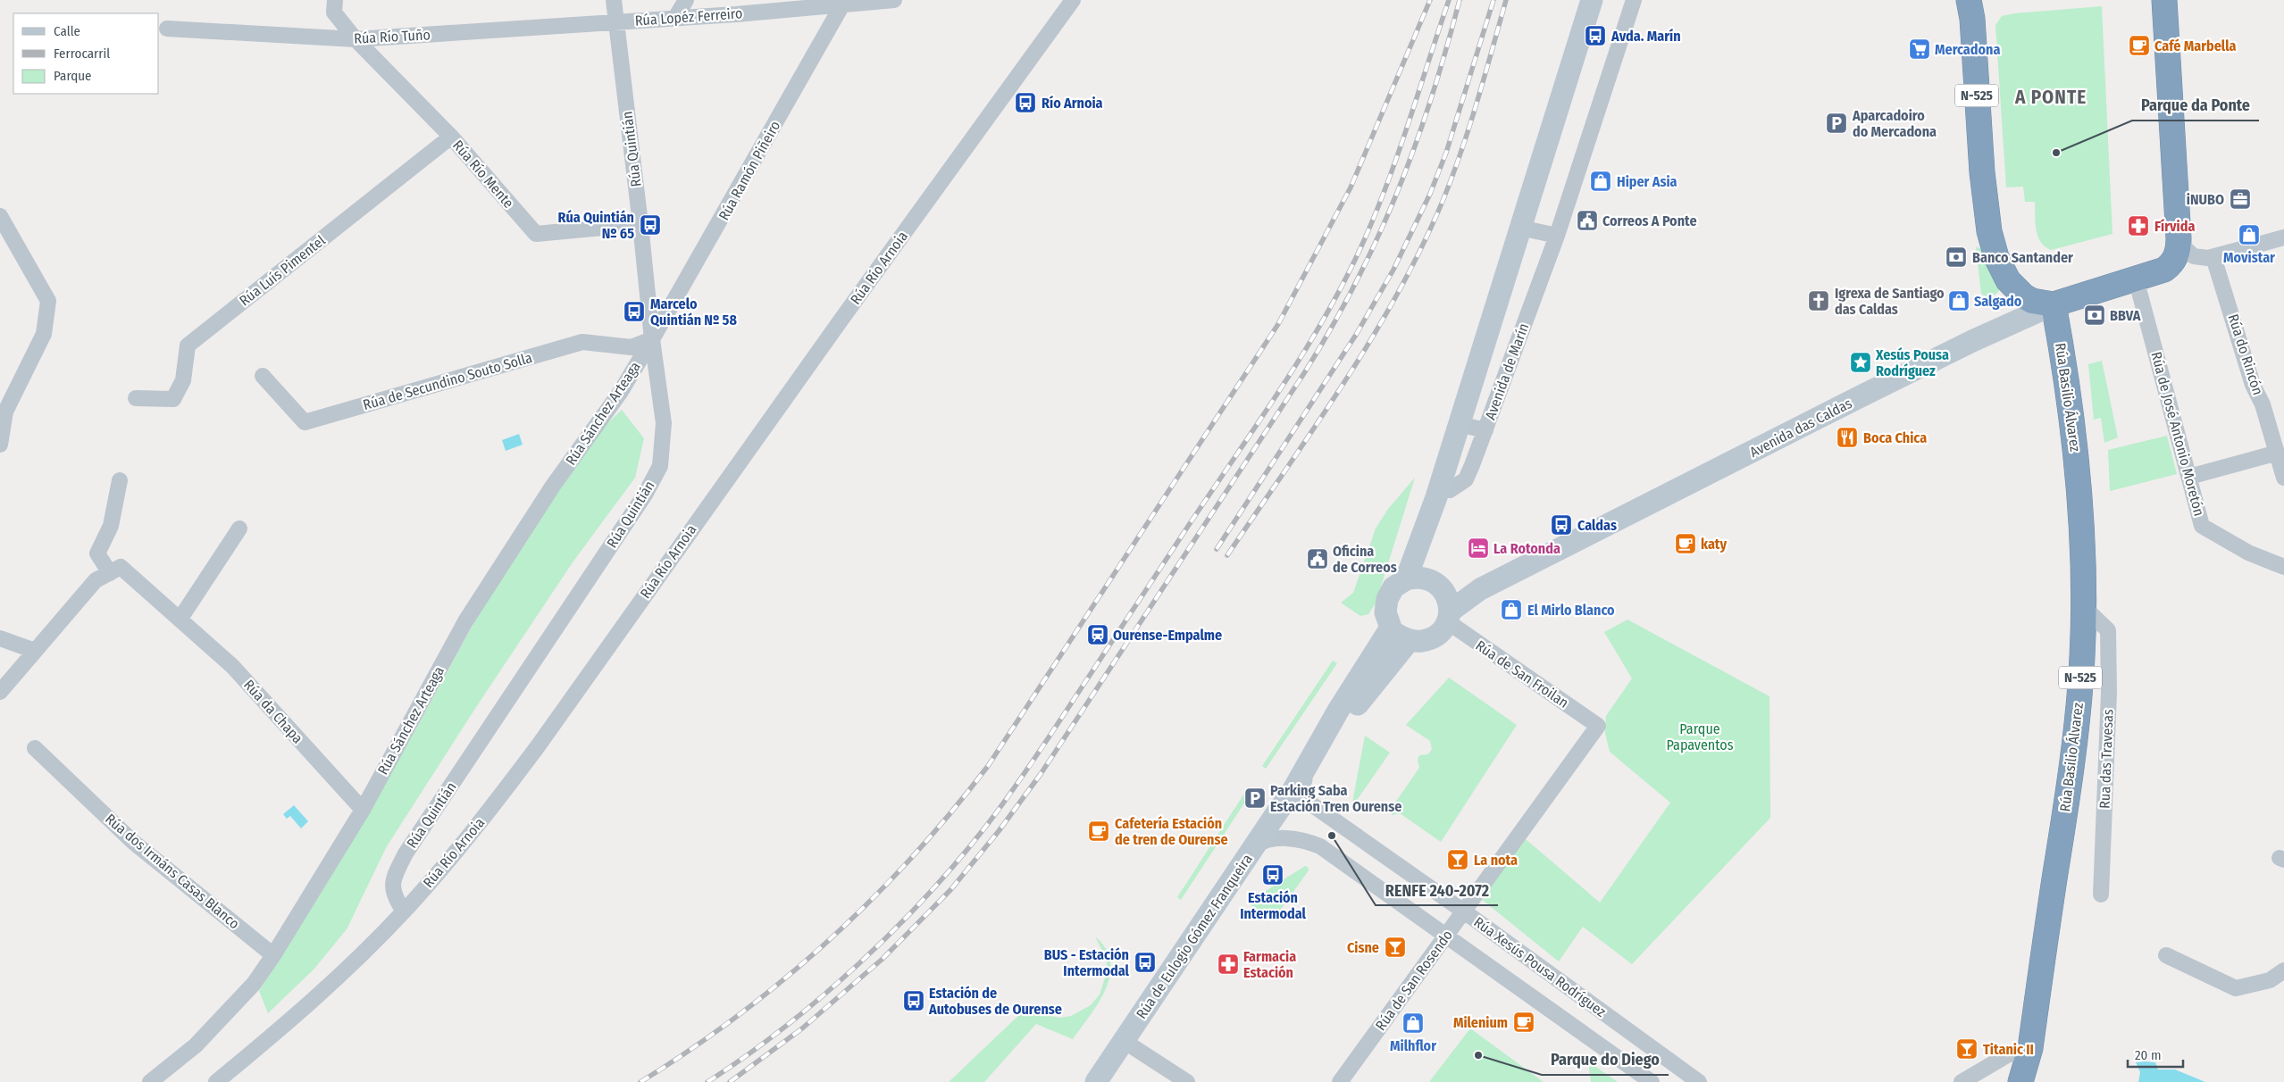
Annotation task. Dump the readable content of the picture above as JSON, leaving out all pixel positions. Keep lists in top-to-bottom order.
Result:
{
  "streets": {
    "highway": ["N-525", "Rúa Basilio Álvarez", "Avenida das Caldas"],
    "main road": ["Avenida de Marín", "Rúa de Eulogio Gómez Franqueira"],
    "street": [
      "Rúa Lopéz Ferreiro",
      "Rúa Río Tuño",
      "Rúa Quintián",
      "Rúa Ramón Piñeiro",
      "Rúa Río Mente",
      "Rúa Río Arnoia",
      "Rúa Luís Pimentel",
      "Rúa do Rincón",
      "Rúa de Secundino Souto Solla",
      "Rúa Sánchez Arteaga",
      "Rúa de José Antonio Moretón",
      "Rúa de San Froilan",
      "Rúa da Chapa",
      "Rua das Travesas",
      "Rúa dos Irmáns Casas Blanco",
      "Rúa Xesús Pousa Rodríguez",
      "Rúa de San Rosendo"
    ]
  },
  "crossings": [
    ["Rúa Lopéz Ferreiro", "Rúa Río Tuño"],
    ["Rúa Lopéz Ferreiro", "Rúa Quintián"],
    ["Rúa Lopéz Ferreiro", "Rúa Ramón Piñeiro"],
    ["Rúa Río Tuño", "Rúa Quintián"],
    ["Rúa Río Tuño", "Rúa Río Mente"],
    ["N-525", "Rúa Basilio Álvarez"],
    ["N-525", "Avenida das Caldas"],
    ["Rúa Quintián", "Rúa Ramón Piñeiro"],
    ["Rúa Quintián", "Rúa Río Mente"],
    ["Rúa Quintián", "Rúa Río Arnoia"],
    ["Rúa Quintián", "Rúa de Secundino Souto Solla"],
    ["Rúa Quintián", "Rúa Sánchez Arteaga"],
    ["Rúa Ramón Piñeiro", "Rúa de Secundino Souto Solla"],
    ["Rúa Ramón Piñeiro", "Rúa Sánchez Arteaga"],
    ["Rúa Río Mente", "Rúa Luís Pimentel"],
    ["Rúa de Secundino Souto Solla", "Rúa Sánchez Arteaga"],
    ["Rúa Basilio Álvarez", "Avenida das Caldas"],
    ["Rúa Basilio Álvarez", "Rua das Travesas"],
    ["Rúa Sánchez Arteaga", "Rúa da Chapa"],
    ["Rúa Sánchez Arteaga", "Rúa dos Irmáns Casas Blanco"],
    ["Avenida das Caldas", "Rúa de José Antonio Moretón"],
    ["Avenida das Caldas", "Rúa de San Froilan"],
    ["Avenida das Caldas", "Rúa de Eulogio Gómez Franqueira"],
    ["Rúa de San Froilan", "Rúa de Eulogio Gómez Franqueira"],
    ["Rúa de San Froilan", "Rúa de San Rosendo"],
    ["Rúa de Eulogio Gómez Franqueira", "Rúa Xesús Pousa Rodríguez"],
    ["Rúa Xesús Pousa Rodríguez", "Rúa de San Rosendo"]
  ],
  "districts": ["A PONTE"],
  "parks": ["Parque Papaventos"],
  "places": {
    "bus stop": [
      "Avda. Marín",
      "Río Arnoia",
      "Rúa Quintián Nº 65",
      "Marcelo Quintián Nº 58",
      "Caldas",
      "Estación Intermodal",
      "BUS - Estación Intermodal",
      "Estación de Autobuses de Ourense"
    ],
    "cafe": [
      "Café Marbella",
      "katy",
      "Cafetería Estación de tren de Ourense",
      "Milenium"
    ],
    "supermarket": ["Mercadona"],
    "parking": ["Aparcadoiro do Mercadona", "Parking Saba Estación Tren Ourense"],
    "other": ["Parque da Ponte", "RENFE 240-2072", "Parque do Diego"],
    "shop": [
      "Hiper Asia",
      "Movistar",
      "Salgado",
      "El Mirlo Blanco",
      "Milhflor"
    ],
    "office": ["iNUBO"],
    "public building": ["Correos A Ponte", "Oficina de Correos"],
    "pharmacy": ["Fírvida", "Farmacia Estación"],
    "bank": ["Banco Santander", "BBVA"],
    "church": ["Igrexa de Santiago das Caldas"],
    "place": ["Xesús Pousa Rodríguez"],
    "restaurant": ["Boca Chica"],
    "hotel": ["La Rotonda"],
    "station": ["Ourense-Empalme"],
    "bar": ["La nota", "Cisne", "Titanic II"]
  },
  "legend": ["Calle", "Ferrocarril", "Parque"],
  "scale_bar": "20 m"
}
